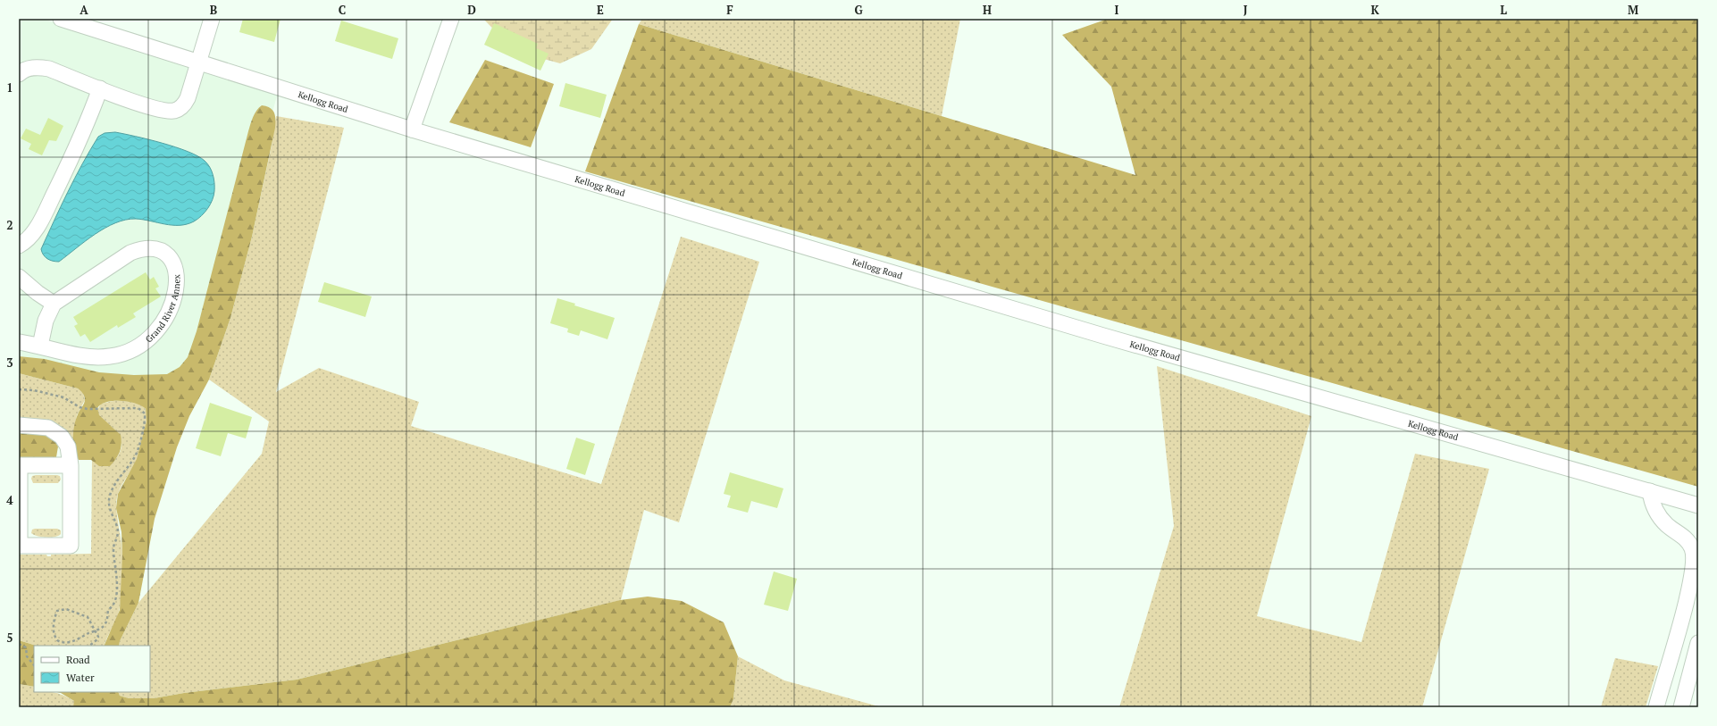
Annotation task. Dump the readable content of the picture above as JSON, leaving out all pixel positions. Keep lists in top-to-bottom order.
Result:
{
  "streets": {
    "street": ["Kellogg Road", "Grand River Annex"]
  },
  "legend": ["Road", "Water"],
  "grid": {
    "columns": [
      "A",
      "B",
      "C",
      "D",
      "E",
      "F",
      "G",
      "H",
      "I",
      "J",
      "K",
      "L",
      "M"
    ],
    "rows": [
      "1",
      "2",
      "3",
      "4",
      "5"
    ]
  }
}
